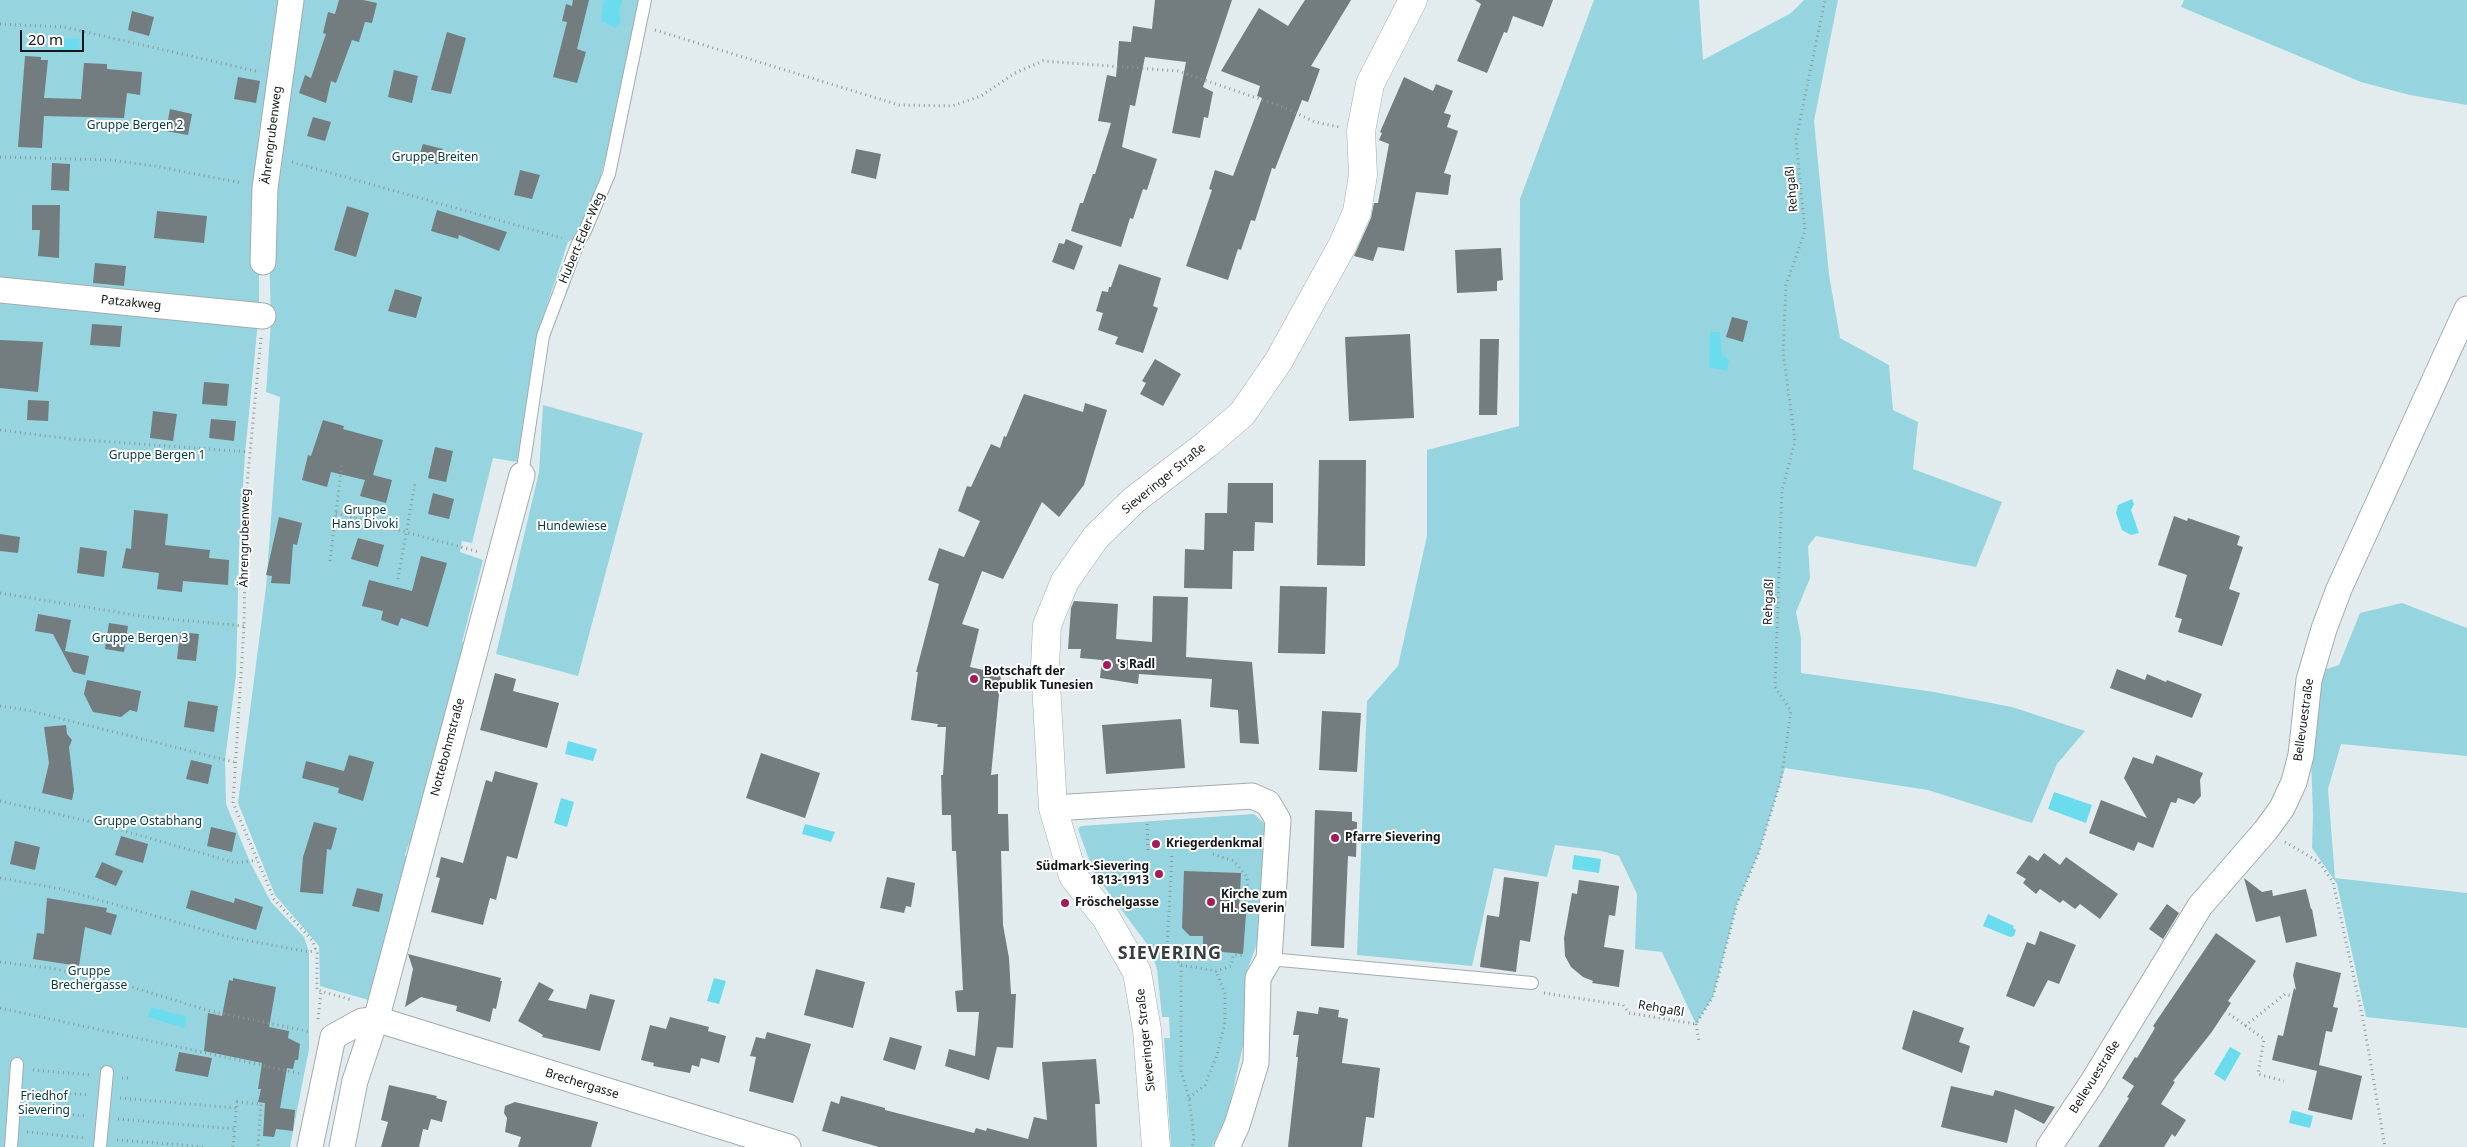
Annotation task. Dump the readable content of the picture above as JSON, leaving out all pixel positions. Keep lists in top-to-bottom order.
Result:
{
  "streets": {
    "main road": ["Sieveringer Straße"],
    "street": [
      "Ährengrubenweg",
      "Patzakweg",
      "Bellevuestraße",
      "Nottebohmstraße",
      "Brechergasse"
    ],
    "lane": ["Hubert-Eder-Weg"],
    "path": ["Rehgaßl"]
  },
  "crossings": [
    ["Ährengrubenweg", "Patzakweg"],
    ["Hubert-Eder-Weg", "Nottebohmstraße"],
    ["Nottebohmstraße", "Brechergasse"]
  ],
  "districts": ["SIEVERING"],
  "parks": [
    "Gruppe Bergen 2",
    "Gruppe Breiten",
    "Gruppe Bergen 1",
    "Gruppe Hans Divoki",
    "Hundewiese",
    "Gruppe Bergen 3",
    "Gruppe Ostabhang",
    "Gruppe Brechergasse",
    "Friedhof Sievering"
  ],
  "places": [
    "'s Radl",
    "Botschaft der Republik Tunesien",
    "Pfarre Sievering",
    "Kriegerdenkmal",
    "Südmark-Sievering 1813-1913",
    "Kirche zum Hl. Severin",
    "Fröschelgasse"
  ],
  "scale_bar": "20 m"
}
